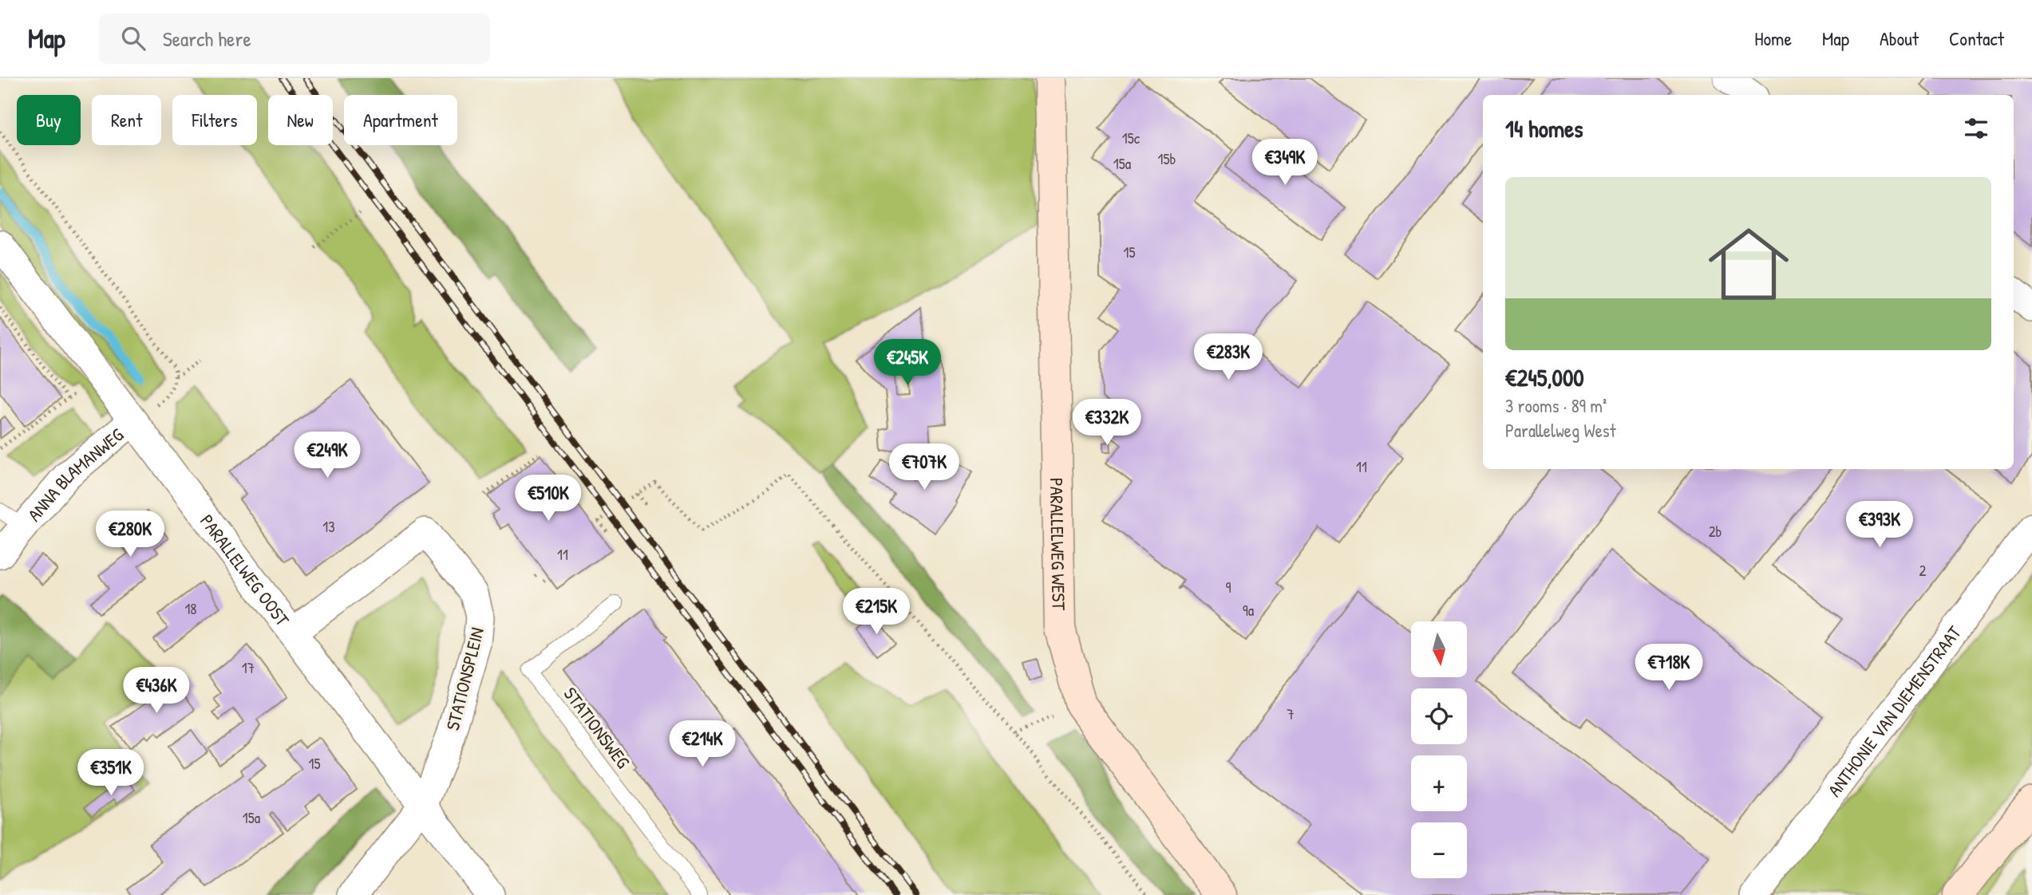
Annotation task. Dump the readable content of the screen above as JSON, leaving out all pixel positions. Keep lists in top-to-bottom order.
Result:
{
  "streets": {
    "street": [
      "ANNA BLAMANWEG",
      "PARALLELWEG WEST",
      "PARALLELWEG OOST",
      "STATIONSPLEIN",
      "ANTHONIE VAN DIEMENSTRAAT"
    ],
    "lane": ["STATIONSWEG"]
  },
  "crossings": [
    ["ANNA BLAMANWEG", "PARALLELWEG OOST"],
    ["PARALLELWEG OOST", "STATIONSPLEIN"]
  ],
  "house_numbers": [
    "15c",
    "15b",
    "15a",
    "15",
    "11",
    "13",
    "2b",
    "11",
    "2",
    "9",
    "18",
    "9a",
    "17",
    "7",
    "15",
    "15a"
  ],
  "north": "bottom",
  "page": {
    "header": "Map",
    "search": "Search here",
    "nav": [
      "Home",
      "Map",
      "About",
      "Contact"
    ],
    "chip": [
      "Buy",
      "Rent",
      "Filters",
      "New",
      "Apartment"
    ],
    "heading": "14 homes",
    "price": [
      "€349K",
      "€283K",
      "€245K",
      "€332K",
      "€249K",
      "€707K",
      "€510K",
      "€393K",
      "€280K",
      "€215K",
      "€718K",
      "€436K",
      "€214K",
      "€351K"
    ],
    "list": [
      {
        "name": "€245,000",
        "note": "3 rooms · 89 m² · Parallelweg West"
      }
    ],
    "map_buttons": ["+", "−"]
  }
}
